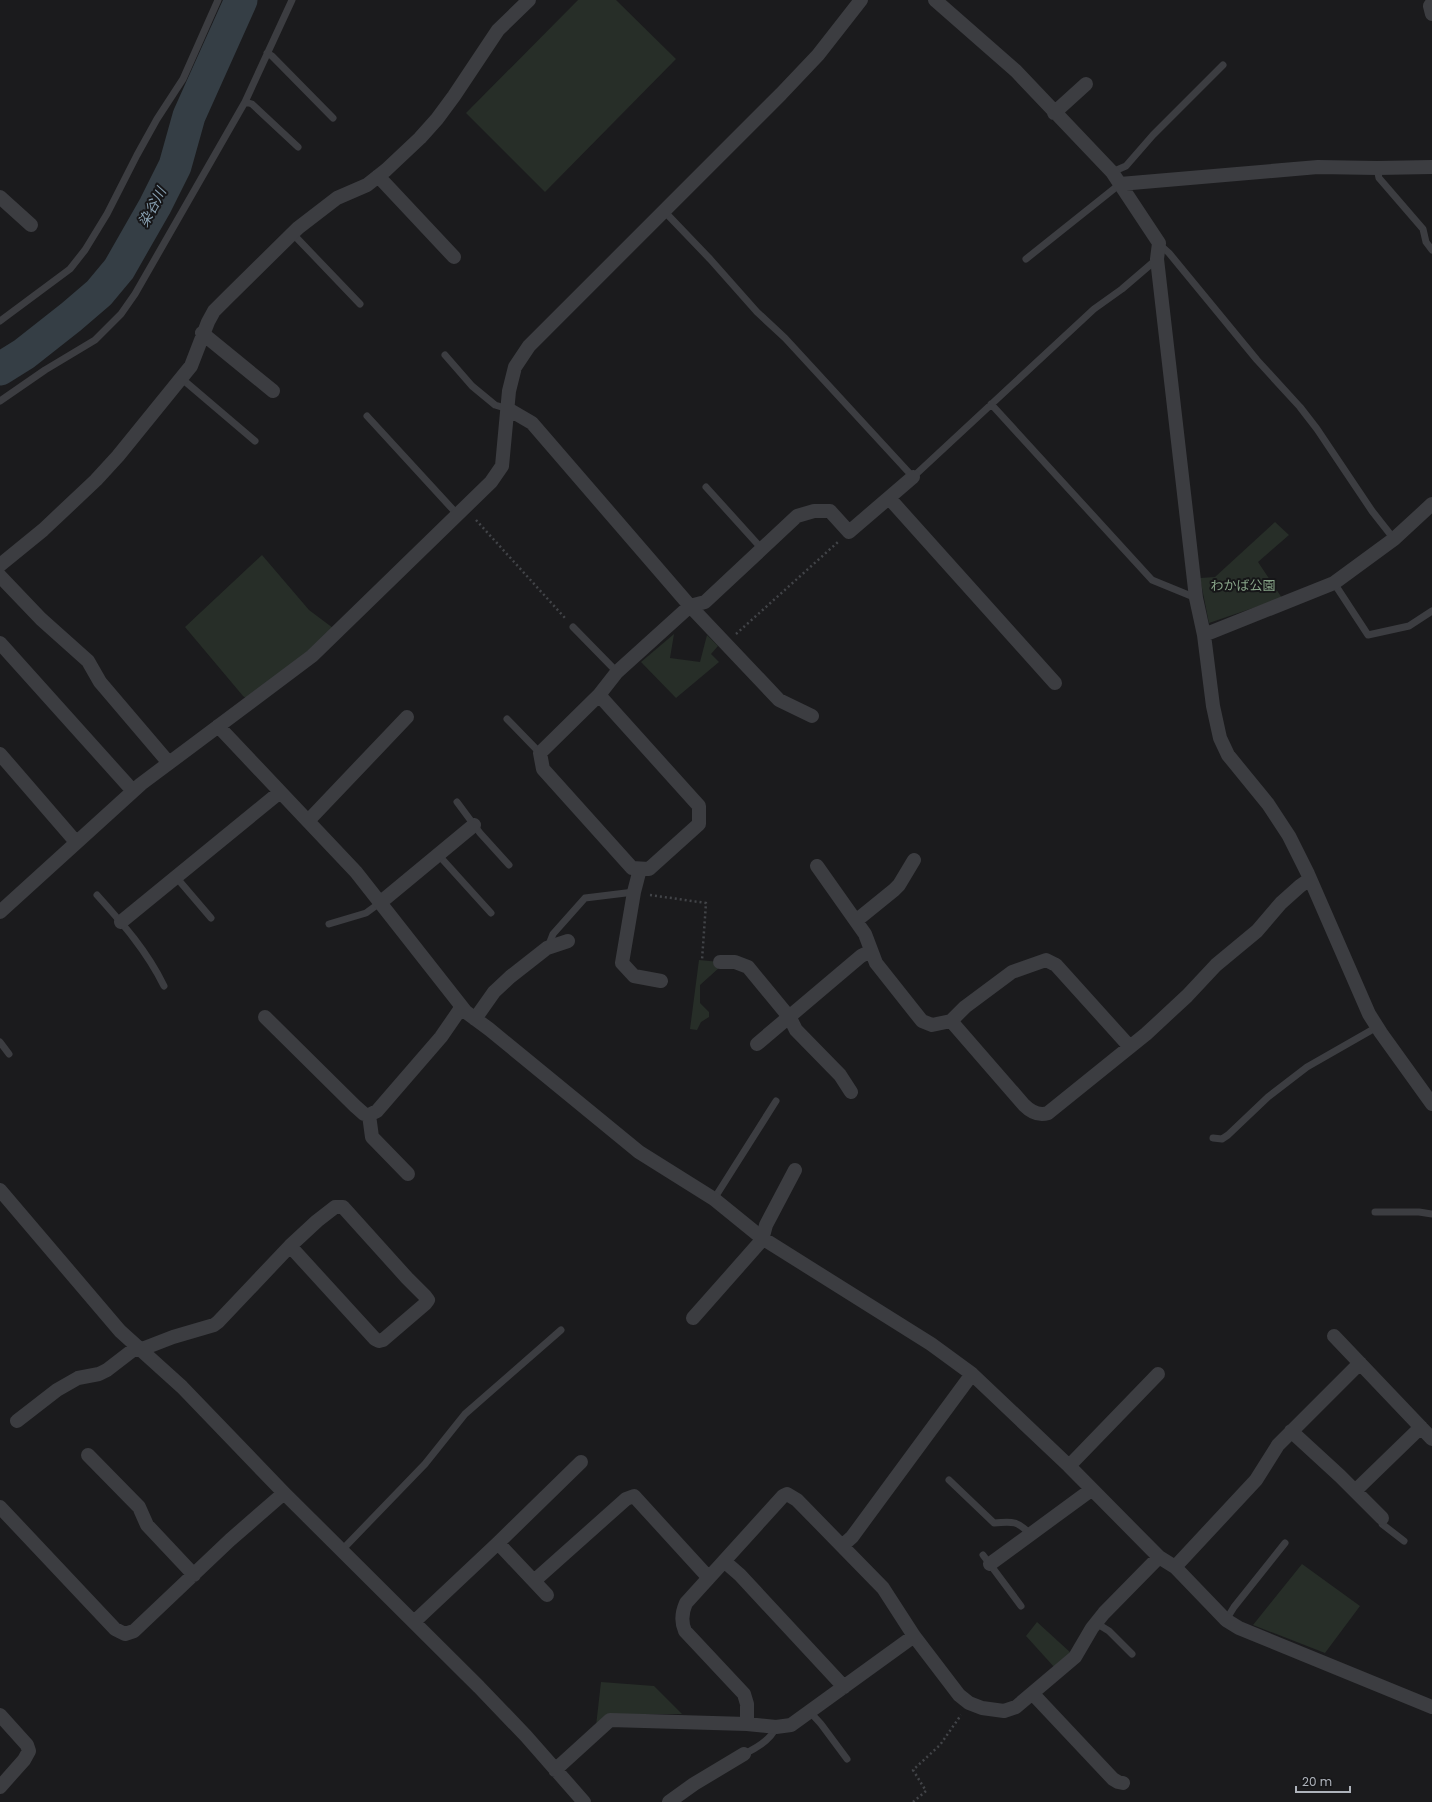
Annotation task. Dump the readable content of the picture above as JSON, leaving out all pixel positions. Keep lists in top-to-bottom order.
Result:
{
  "water": ["染谷川"],
  "parks": ["わかば公園"],
  "scale_bar": "20 m"
}
